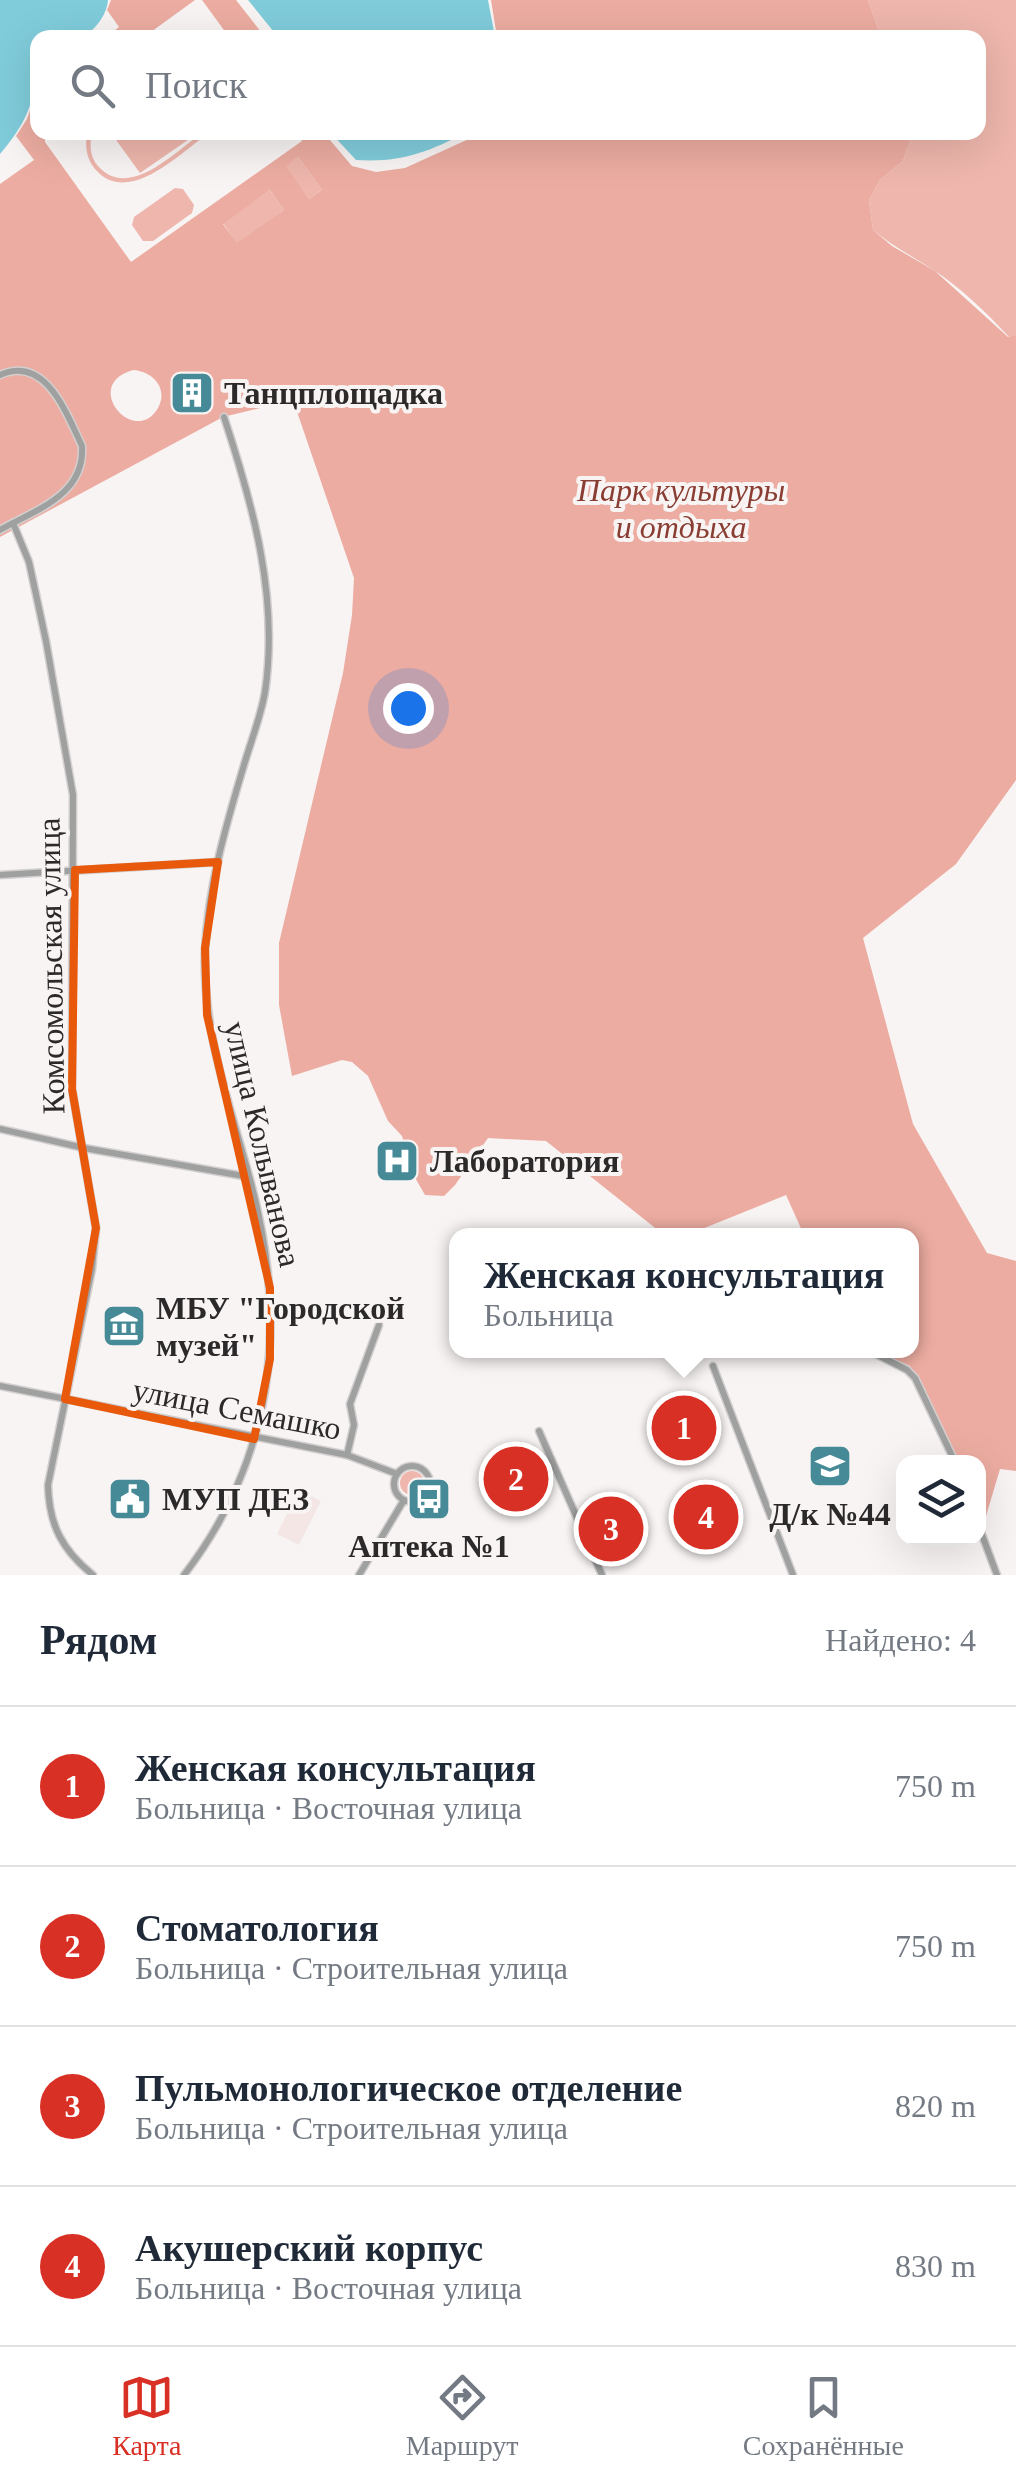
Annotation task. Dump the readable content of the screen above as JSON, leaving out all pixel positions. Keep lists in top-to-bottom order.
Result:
{
  "streets": {
    "street": ["Комсомольская улица", "улица Колыванова", "улица Семашко"]
  },
  "crossings": [
    ["Комсомольская улица", "улица Семашко"],
    ["улица Колыванова", "улица Семашко"]
  ],
  "parks": ["Парк культуры и отдыха"],
  "places": {
    "building": ["Танцплощадка"],
    "hospital": ["Лаборатория"],
    "museum": ["МБУ \"Городской музей\""],
    "school or university": ["Д/к №44"],
    "public building": ["МУП ДЕЗ"],
    "bus stop": ["Аптека №1"]
  },
  "page": {
    "search": "Поиск",
    "popup": ["Женская консультация", "Больница"],
    "pins": [
      "1",
      "2",
      "4",
      "3"
    ],
    "heading": ["Рядом", "Найдено: 4"],
    "list": [
      {
        "mark": "1",
        "name": "Женская консультация",
        "note": "Больница · Восточная улица",
        "value": "750 m"
      },
      {
        "mark": "2",
        "name": "Стоматология",
        "note": "Больница · Строительная улица",
        "value": "750 m"
      },
      {
        "mark": "3",
        "name": "Пульмонологическое отделение",
        "note": "Больница · Строительная улица",
        "value": "820 m"
      },
      {
        "mark": "4",
        "name": "Акушерский корпус",
        "note": "Больница · Восточная улица",
        "value": "830 m"
      }
    ],
    "nav": ["Карта", "Маршрут", "Сохранённые"]
  }
}
